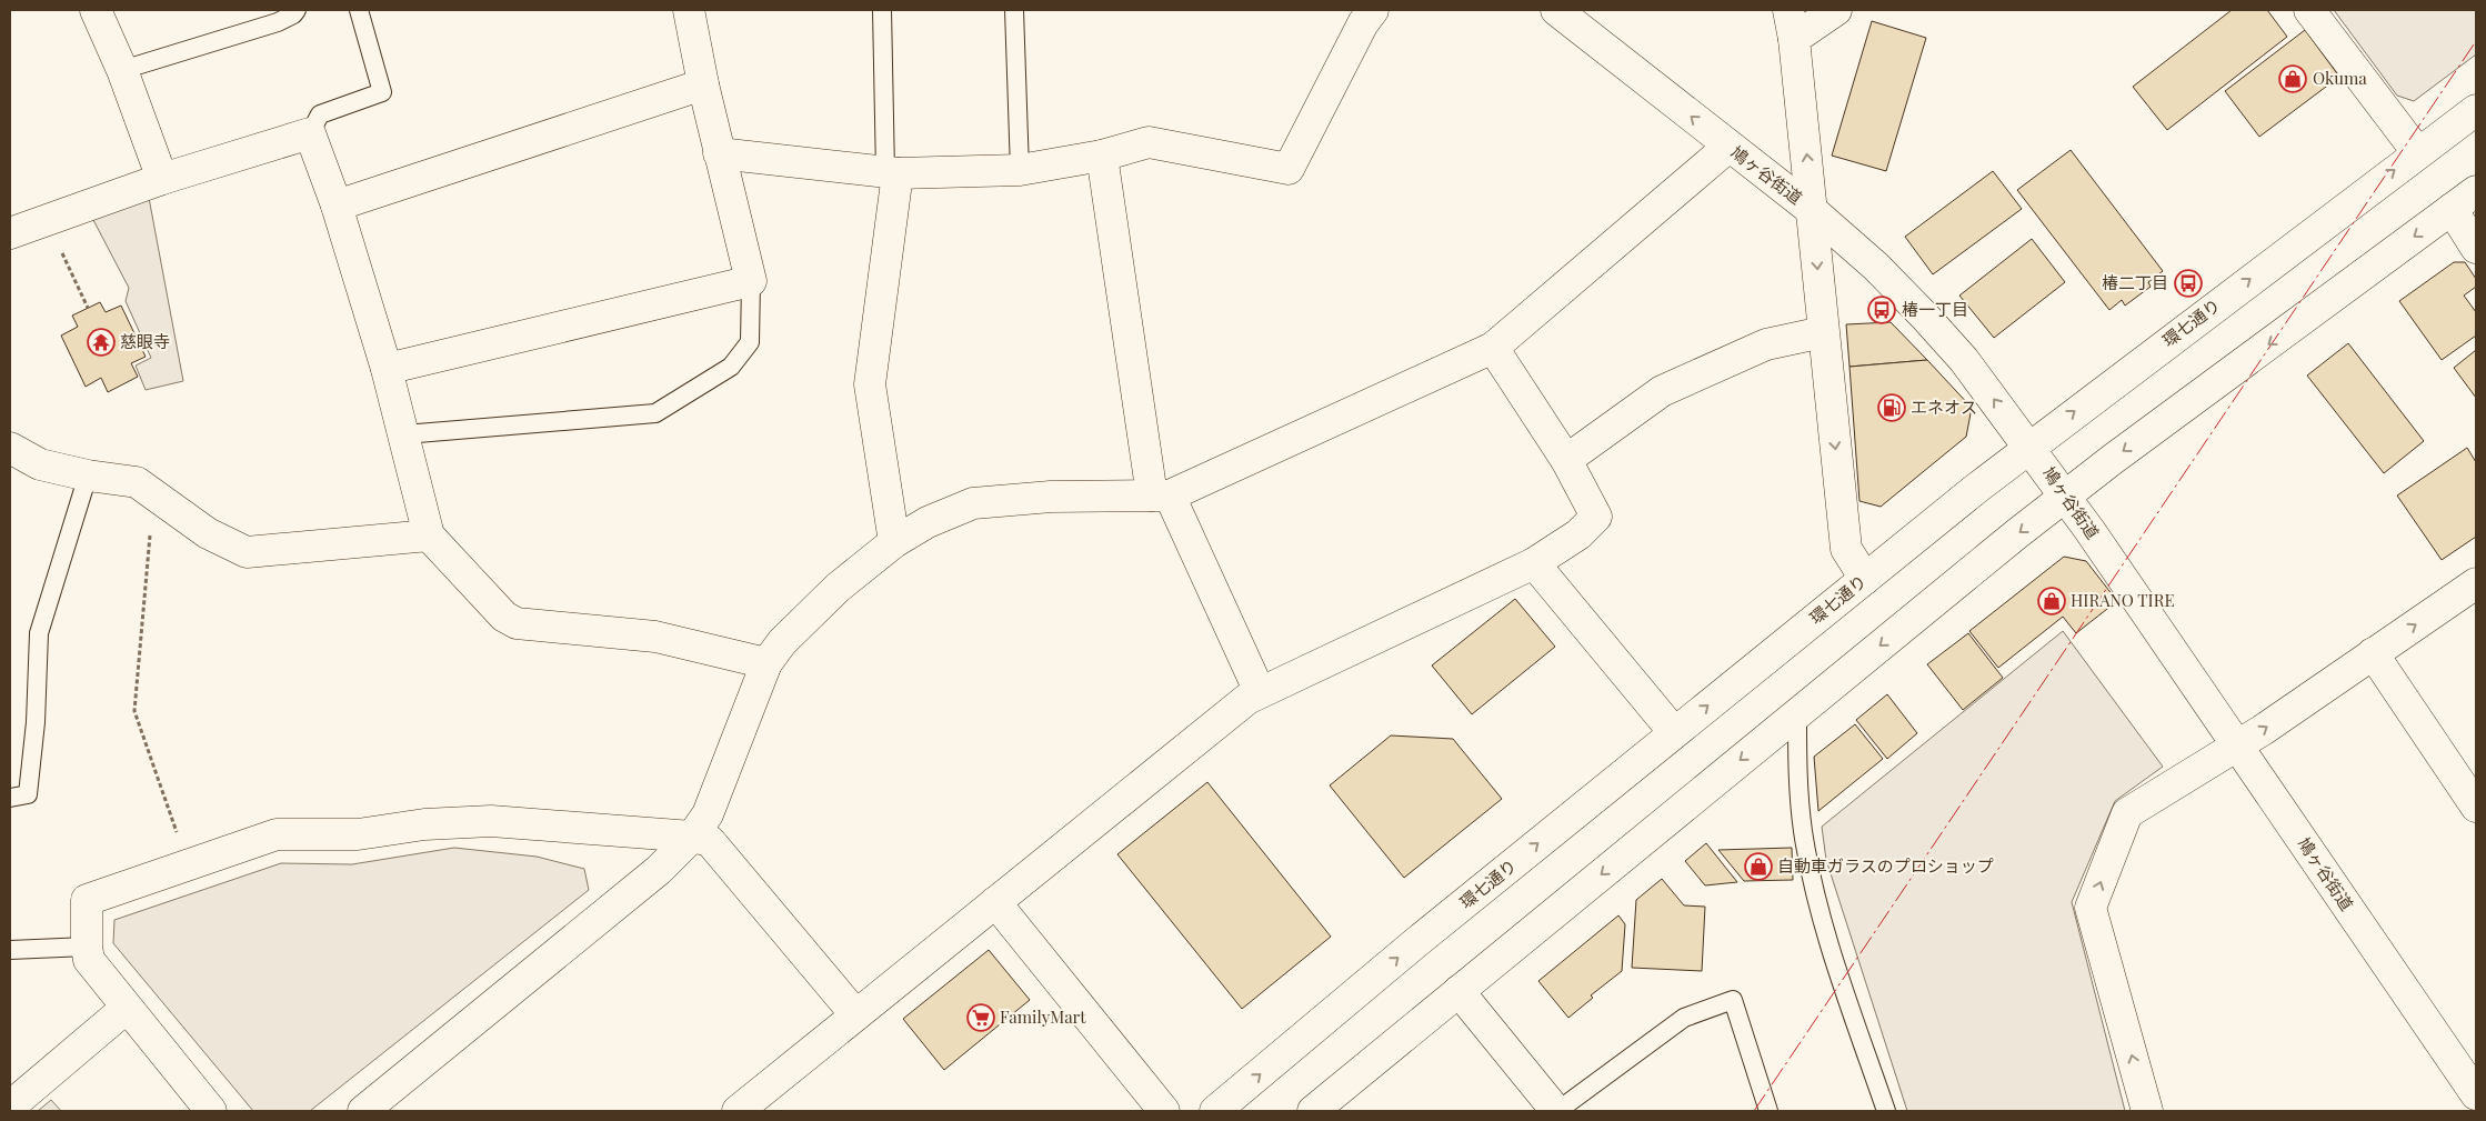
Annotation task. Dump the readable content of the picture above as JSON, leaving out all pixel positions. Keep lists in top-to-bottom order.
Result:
{
  "streets": {
    "street": ["鳩ヶ谷街道", "環七通り"]
  },
  "crossings": [
    ["鳩ヶ谷街道", "環七通り"]
  ],
  "one_way": ["鳩ヶ谷街道"],
  "places": {
    "shop": ["Okuma", "HIRANO TIRE", "自動車ガラスのプロショップ"],
    "bus stop": ["椿二丁目", "椿一丁目"],
    "temple": ["慈眼寺"],
    "fuel station": ["エネオス"],
    "supermarket": ["FamilyMart"]
  }
}
